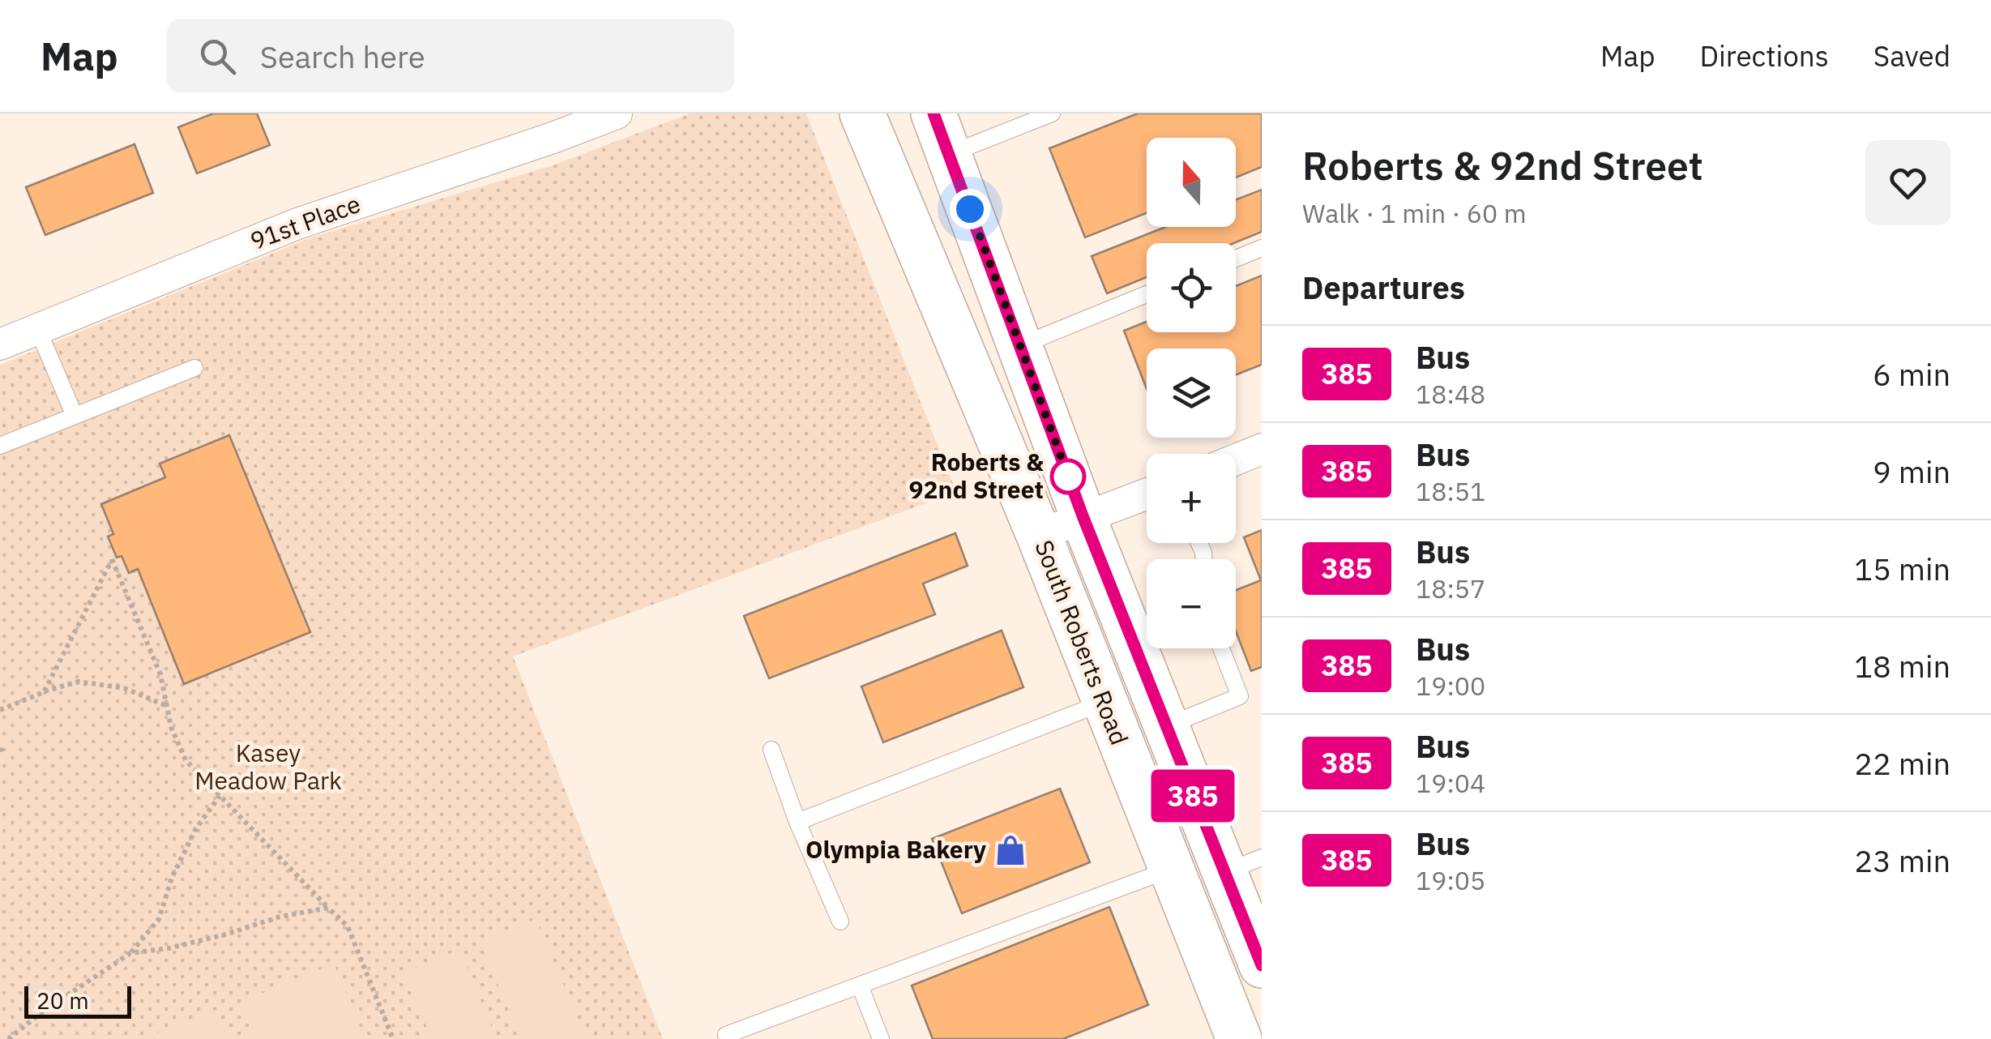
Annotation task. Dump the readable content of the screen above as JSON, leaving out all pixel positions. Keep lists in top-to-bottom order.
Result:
{
  "streets": {
    "street": ["91st Place", "South Roberts Road"]
  },
  "parks": ["Kasey Meadow Park"],
  "places": {
    "other": ["Roberts & 92nd Street"],
    "shop": ["Olympia Bakery"]
  },
  "lines": ["bus line 385"],
  "scale_bar": "20 m",
  "north": "top",
  "page": {
    "header": "Map",
    "search": "Search here",
    "nav": ["Map", "Directions", "Saved"],
    "on_map": "385",
    "heading": [
      ["Roberts & 92nd Street", "Walk · 1 min · 60 m"],
      "Departures"
    ],
    "map_buttons": ["+", "−"],
    "list": [
      {
        "mark": "385",
        "name": "Bus",
        "note": "18:48",
        "value": "6 min"
      },
      {
        "mark": "385",
        "name": "Bus",
        "note": "18:51",
        "value": "9 min"
      },
      {
        "mark": "385",
        "name": "Bus",
        "note": "18:57",
        "value": "15 min"
      },
      {
        "mark": "385",
        "name": "Bus",
        "note": "19:00",
        "value": "18 min"
      },
      {
        "mark": "385",
        "name": "Bus",
        "note": "19:04",
        "value": "22 min"
      },
      {
        "mark": "385",
        "name": "Bus",
        "note": "19:05",
        "value": "23 min"
      }
    ],
    "scale": "20 m"
  }
}
